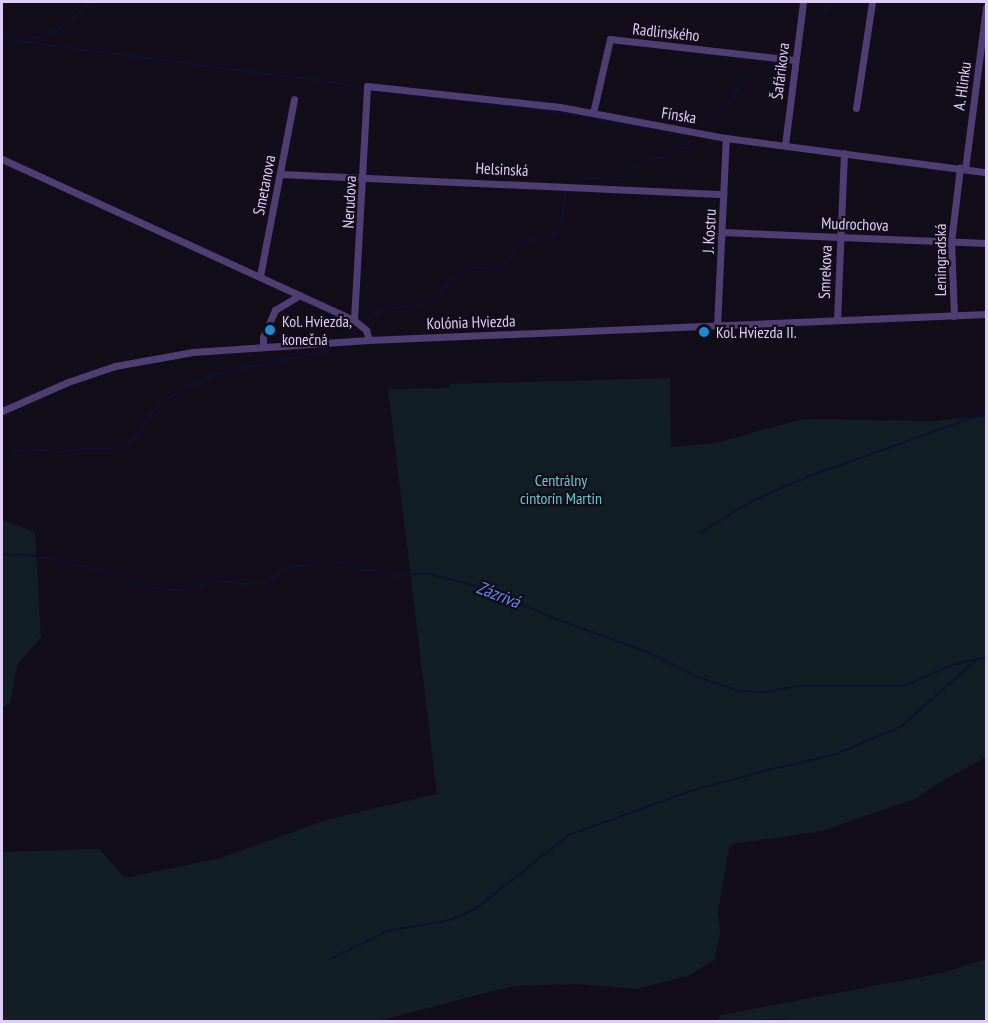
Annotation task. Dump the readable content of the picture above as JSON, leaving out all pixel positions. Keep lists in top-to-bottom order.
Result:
{
  "streets": {
    "street": [
      "Radlinského",
      "Šafárikova",
      "A. Hlinku",
      "Fínska",
      "Helsinská",
      "Smetanova",
      "Nerudova",
      "Mudrochova",
      "J. Kostru",
      "Leningradská",
      "Smrekova",
      "Kolónia Hviezda"
    ]
  },
  "crossings": [
    ["Radlinského", "Šafárikova"],
    ["Radlinského", "Fínska"],
    ["Šafárikova", "Fínska"],
    ["A. Hlinku", "Fínska"],
    ["A. Hlinku", "Leningradská"],
    ["Fínska", "Nerudova"],
    ["Fínska", "J. Kostru"],
    ["Fínska", "Leningradská"],
    ["Fínska", "Smrekova"],
    ["Helsinská", "Smetanova"],
    ["Helsinská", "Nerudova"],
    ["Helsinská", "J. Kostru"],
    ["Mudrochova", "J. Kostru"],
    ["Mudrochova", "Leningradská"],
    ["Mudrochova", "Smrekova"],
    ["J. Kostru", "Kolónia Hviezda"],
    ["Leningradská", "Kolónia Hviezda"],
    ["Smrekova", "Kolónia Hviezda"]
  ],
  "water": ["Zázrivá"],
  "parks": ["Centrálny cintorín Martin"],
  "places": ["Kol. Hviezda, konečná", "Kol. Hviezda II."]
}
